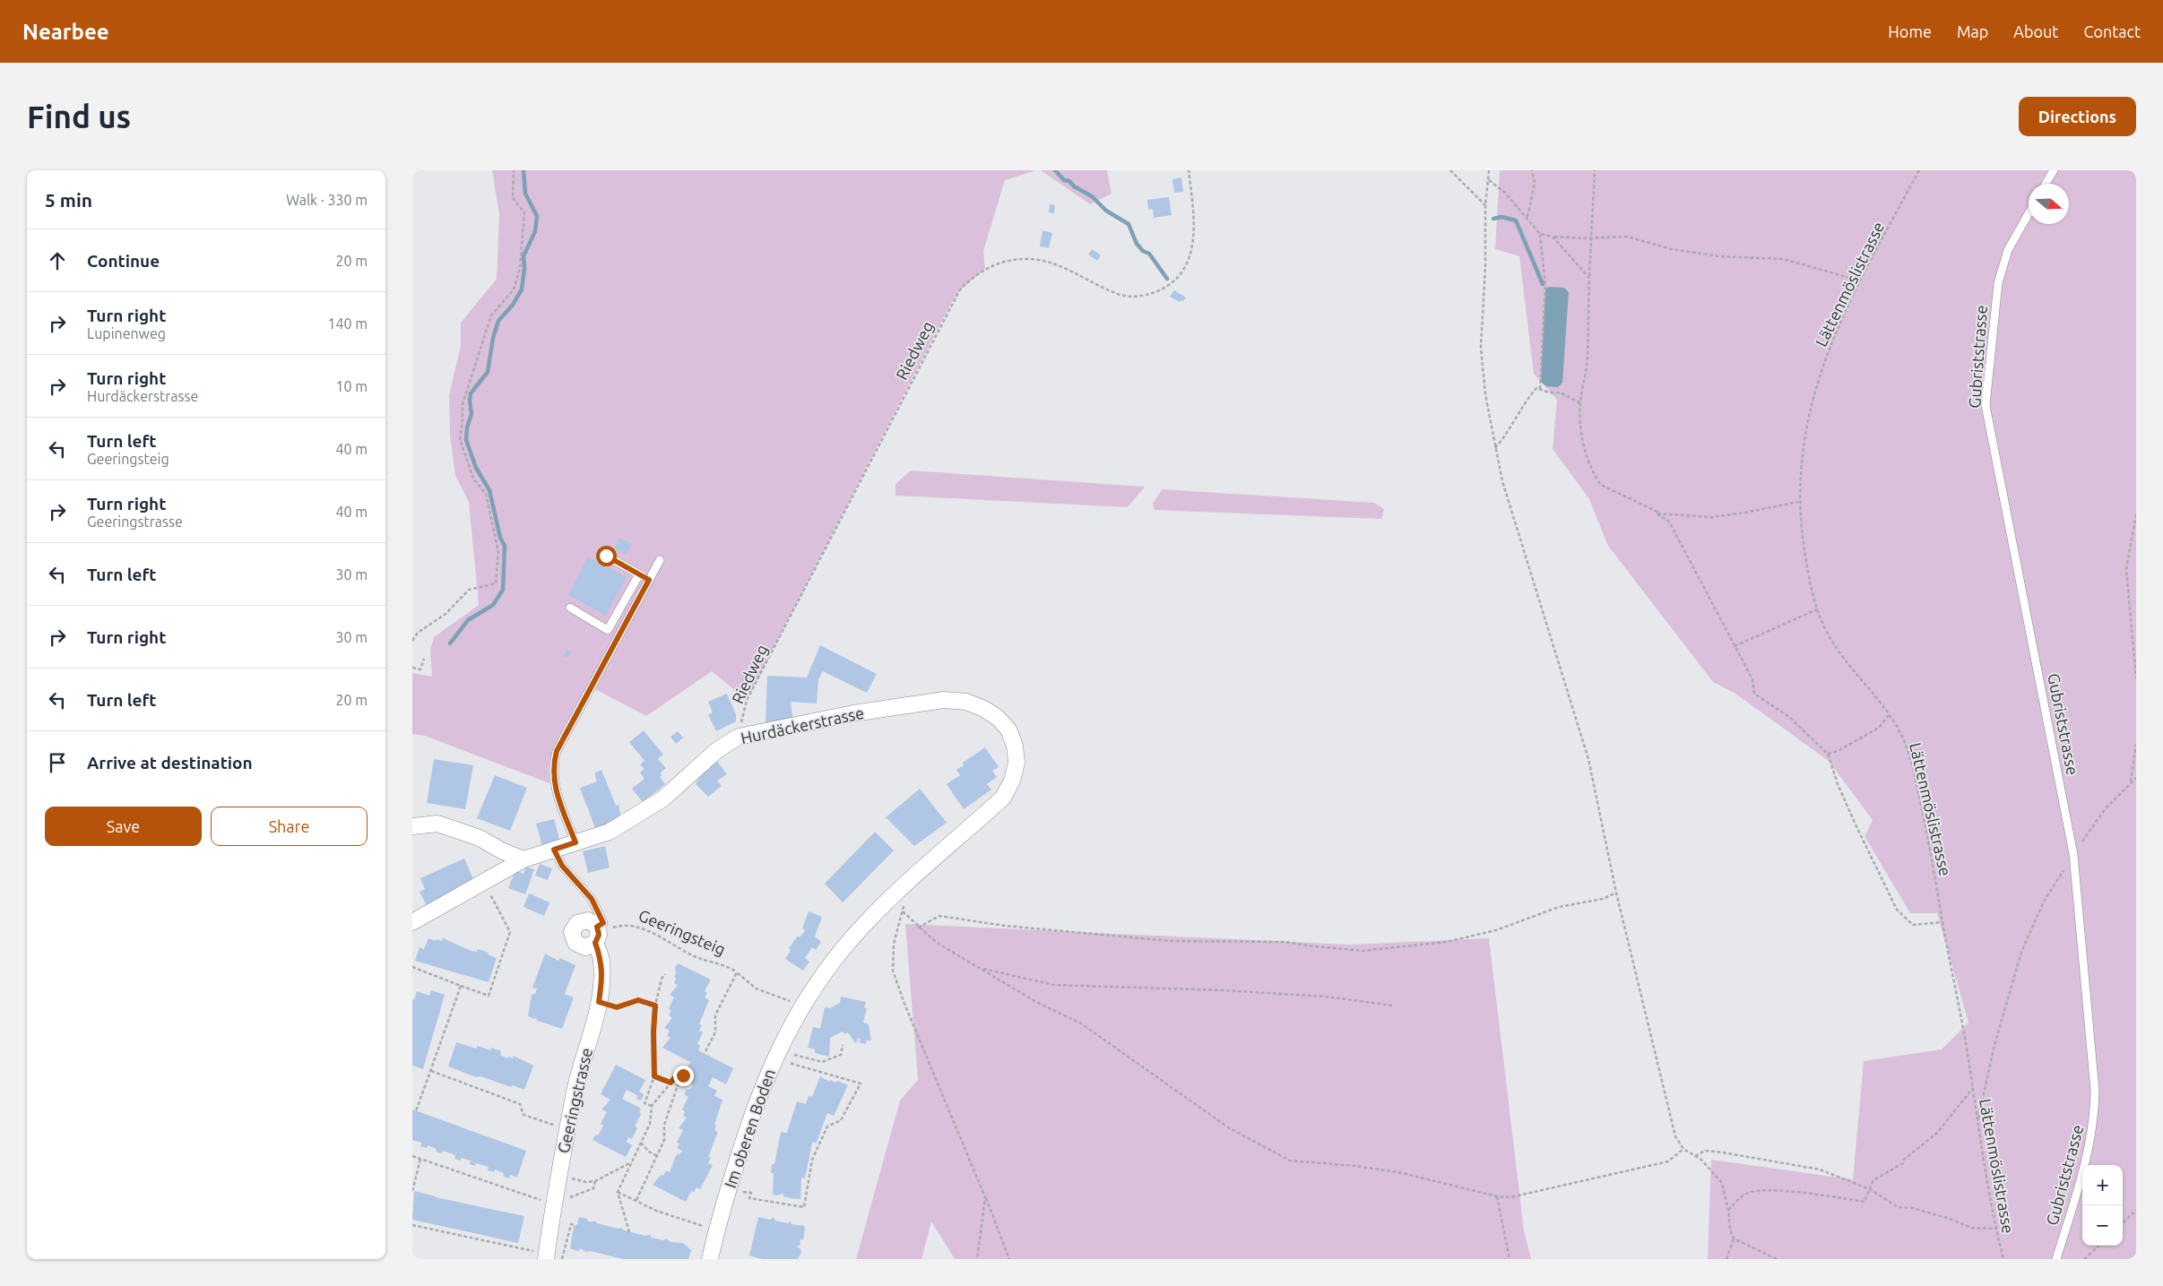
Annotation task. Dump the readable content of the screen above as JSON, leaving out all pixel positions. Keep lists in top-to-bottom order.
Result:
{
  "streets": {
    "street": ["Hurdäckerstrasse", "Geeringstrasse", "Im oberen Boden"],
    "lane": ["Gubriststrasse"],
    "path": ["Lättenmöslistrasse", "Riedweg", "Geeringsteig"]
  },
  "crossings": [
    ["Riedweg", "Hurdäckerstrasse"],
    ["Hurdäckerstrasse", "Im oberen Boden"]
  ],
  "north": "right",
  "page": {
    "header": "Nearbee",
    "nav": [
      "Home",
      "Map",
      "About",
      "Contact"
    ],
    "buttons": [
      "Directions",
      ["Save", "Share"]
    ],
    "title": "Find us",
    "heading": ["5 min", "Walk · 330 m"],
    "list": [
      ["Continue", "20 m"],
      ["Turn right", "Lupinenweg", "140 m"],
      ["Turn right", "Hurdäckerstrasse", "10 m"],
      ["Turn left", "Geeringsteig", "40 m"],
      ["Turn right", "Geeringstrasse", "40 m"],
      ["Turn left", "30 m"],
      ["Turn right", "30 m"],
      ["Turn left", "20 m"],
      "Arrive at destination"
    ],
    "map_buttons": ["+", "−"]
  }
}
